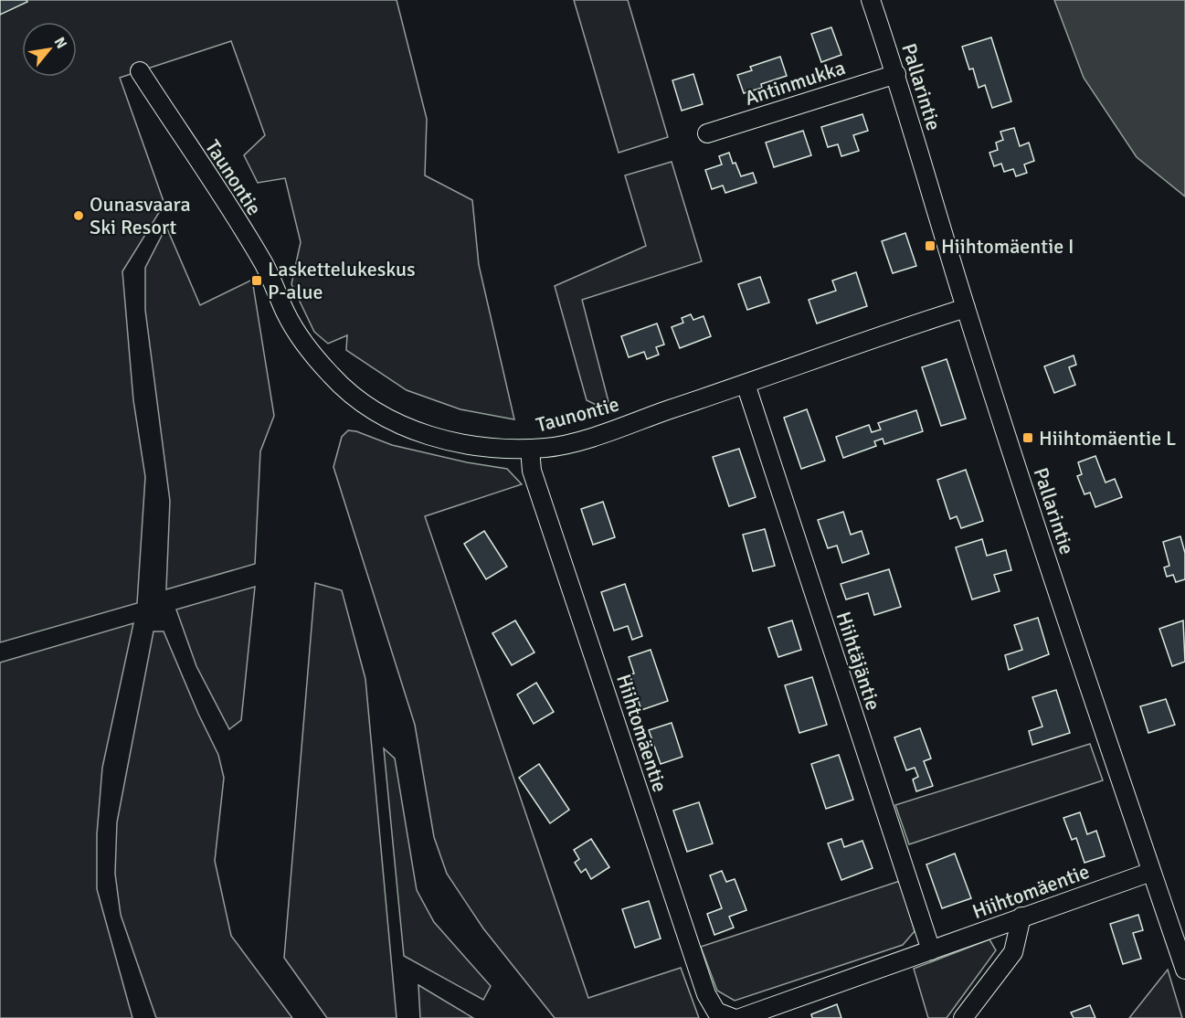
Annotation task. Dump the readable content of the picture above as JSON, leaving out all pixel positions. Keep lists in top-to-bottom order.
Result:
{
  "streets": {
    "street": [
      "Antinmukka",
      "Pallarintie",
      "Taunontie",
      "Hiihtäjäntie",
      "Hiihtomäentie"
    ]
  },
  "crossings": [
    ["Antinmukka", "Pallarintie"],
    ["Pallarintie", "Taunontie"],
    ["Pallarintie", "Hiihtomäentie"],
    ["Taunontie", "Hiihtäjäntie"],
    ["Taunontie", "Hiihtomäentie"],
    ["Hiihtäjäntie", "Hiihtomäentie"]
  ],
  "places": {
    "other": ["Ounasvaara Ski Resort"],
    "transit": ["Hiihtomäentie I", "Laskettelukeskus P-alue", "Hiihtomäentie L"]
  },
  "north": "top right"
}
